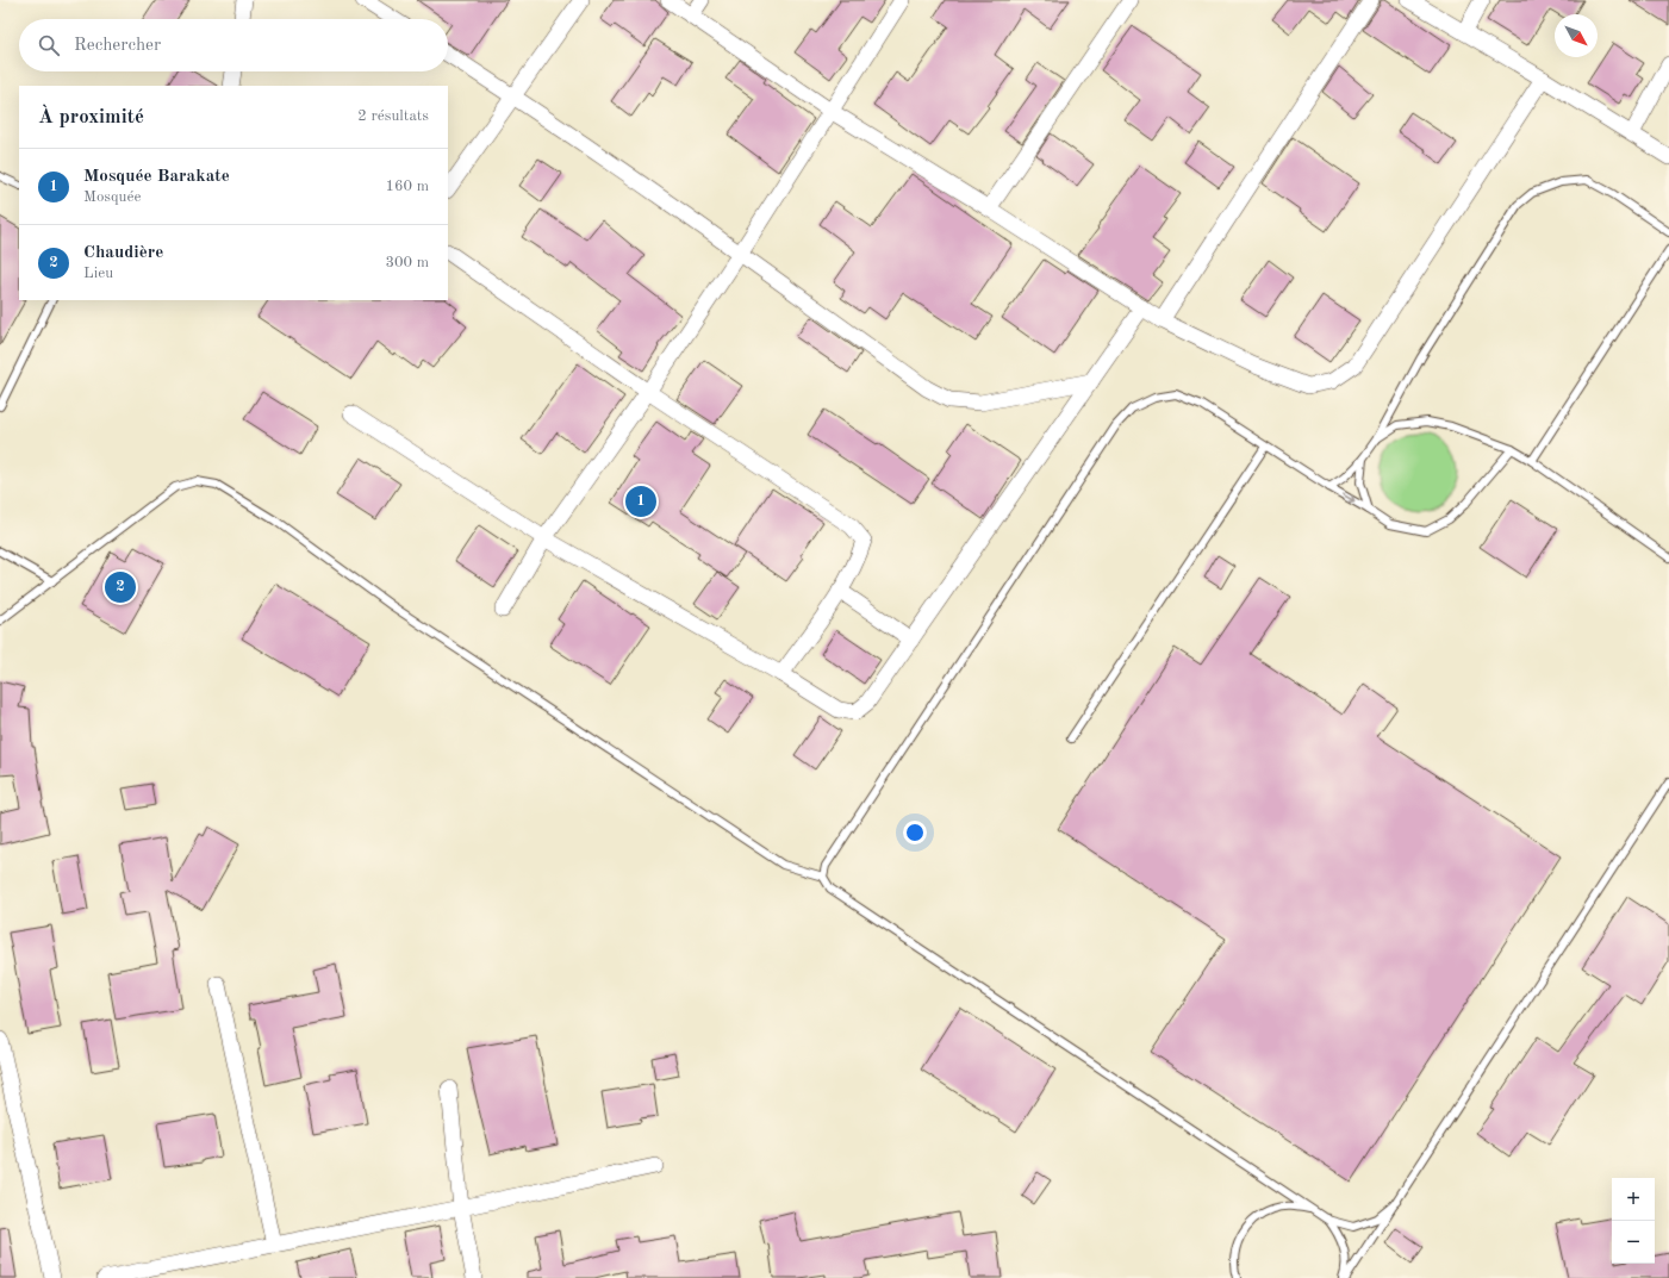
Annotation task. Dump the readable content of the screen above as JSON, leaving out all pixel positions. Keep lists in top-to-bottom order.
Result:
{
  "north": "bottom right",
  "page": {
    "search": "Rechercher",
    "heading": ["À proximité", "2 résultats"],
    "list": [
      {
        "mark": "1",
        "name": "Mosquée Barakate",
        "note": "Mosquée",
        "value": "160 m"
      },
      {
        "mark": "2",
        "name": "Chaudière",
        "note": "Lieu",
        "value": "300 m"
      }
    ],
    "pins": ["1", "2"],
    "map_buttons": ["+", "−"]
  }
}
